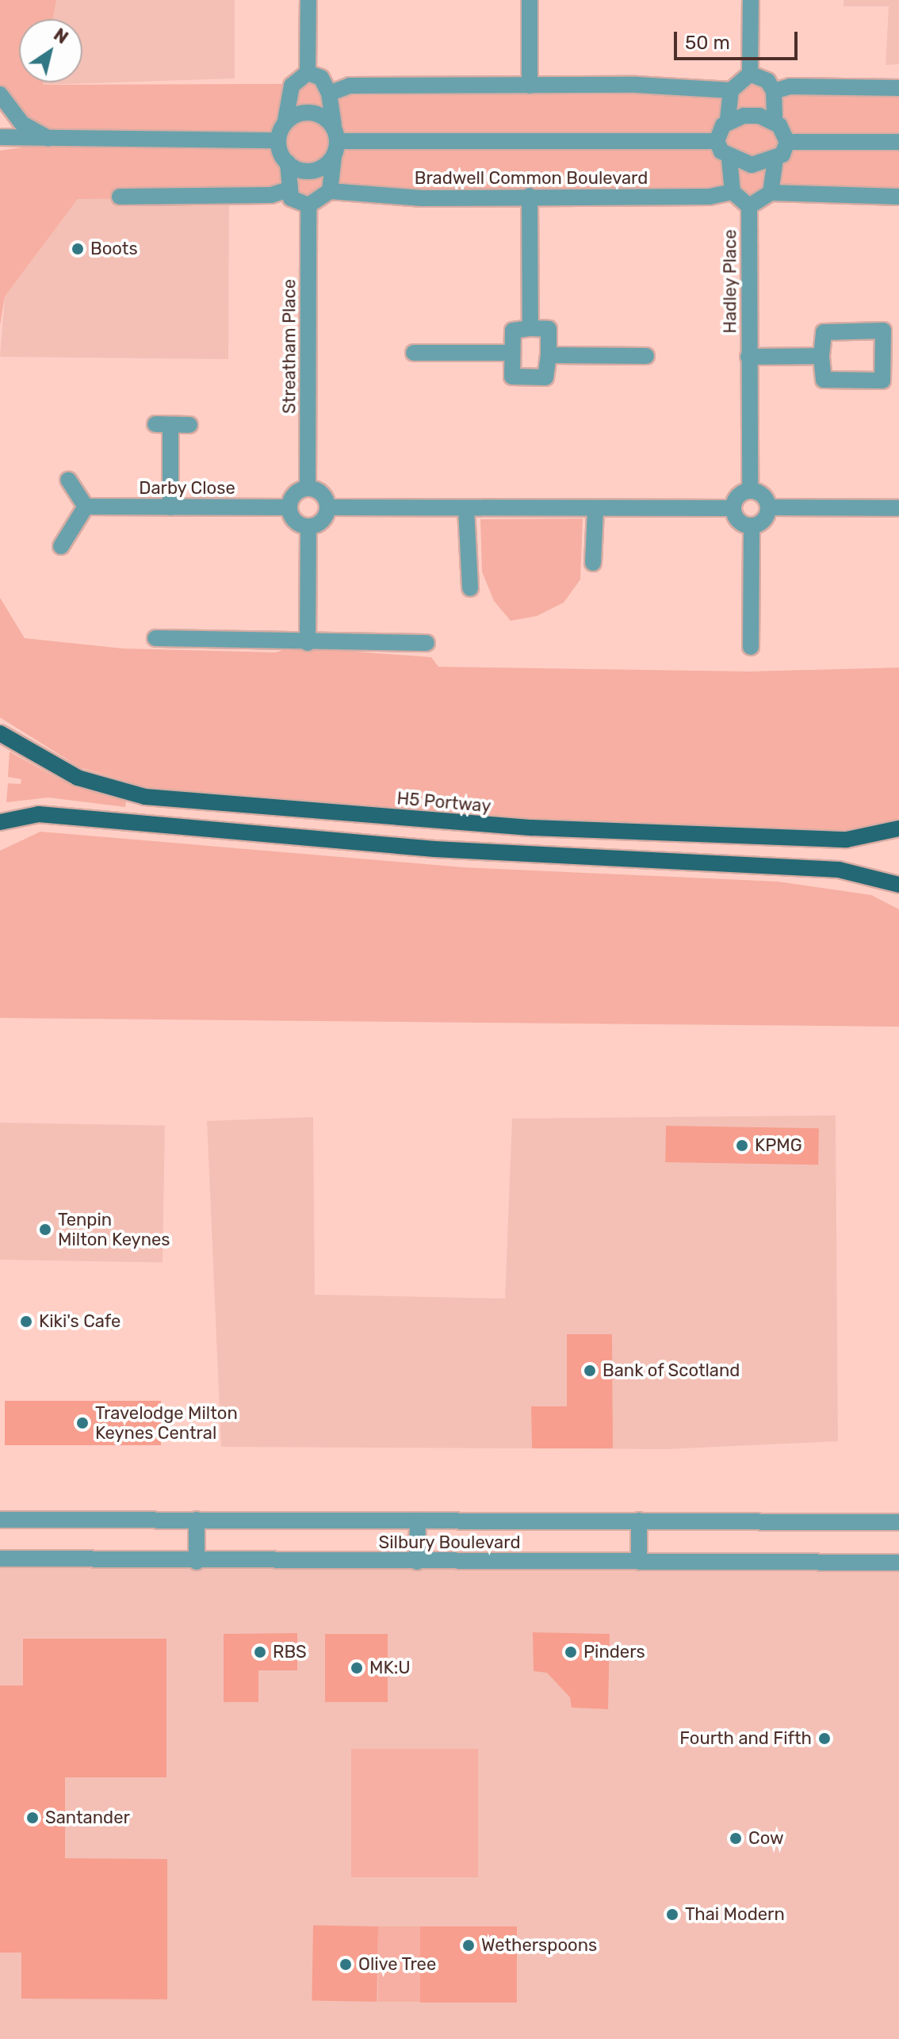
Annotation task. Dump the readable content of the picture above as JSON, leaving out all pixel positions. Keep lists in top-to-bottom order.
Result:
{
  "streets": {
    "main road": ["H5 Portway"],
    "street": [
      "Bradwell Common Boulevard",
      "Hadley Place",
      "Streatham Place",
      "Darby Close",
      "Silbury Boulevard"
    ]
  },
  "crossings": [
    ["Streatham Place", "Darby Close"]
  ],
  "places": [
    "Boots",
    "KPMG",
    "Tenpin Milton Keynes",
    "Kiki's Cafe",
    "Bank of Scotland",
    "Travelodge Milton Keynes Central",
    "RBS",
    "Pinders",
    "MK:U",
    "Fourth and Fifth",
    "Santander",
    "Cow",
    "Thai Modern",
    "Wetherspoons",
    "Olive Tree"
  ],
  "scale_bar": "50 m",
  "north": "top right"
}
